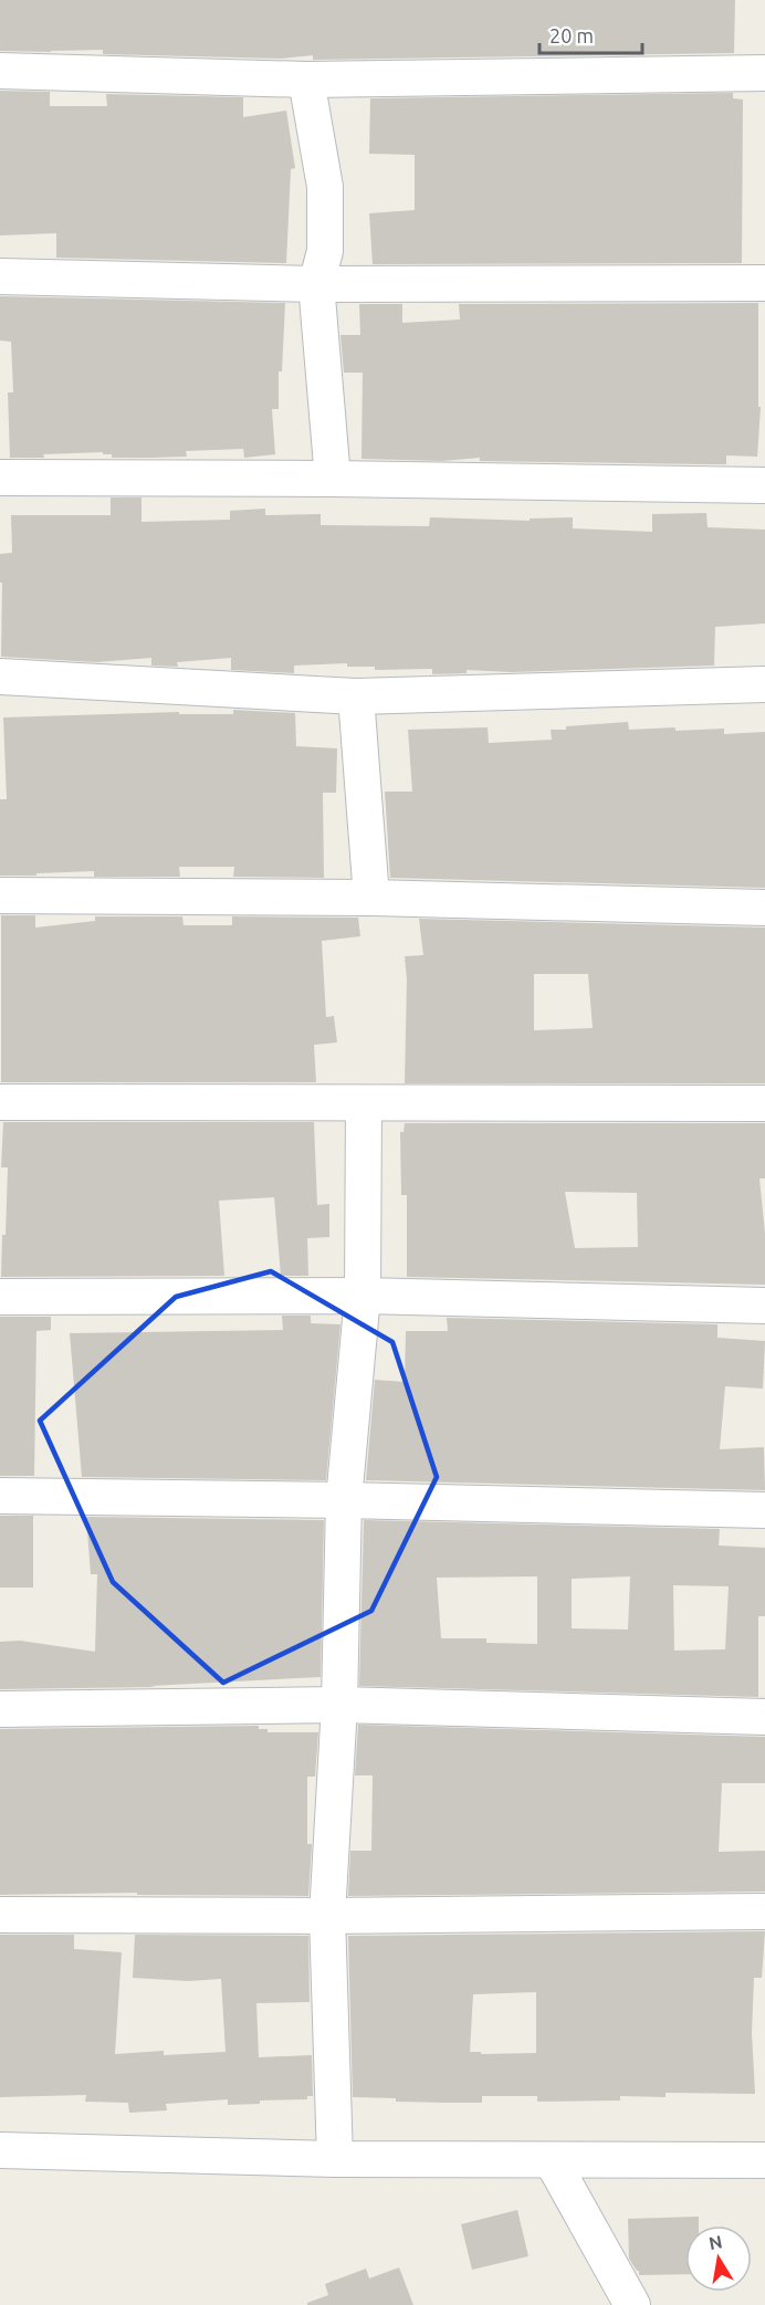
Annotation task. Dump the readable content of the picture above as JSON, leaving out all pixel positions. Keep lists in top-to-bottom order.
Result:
{
  "scale_bar": "20 m",
  "north": "top"
}
